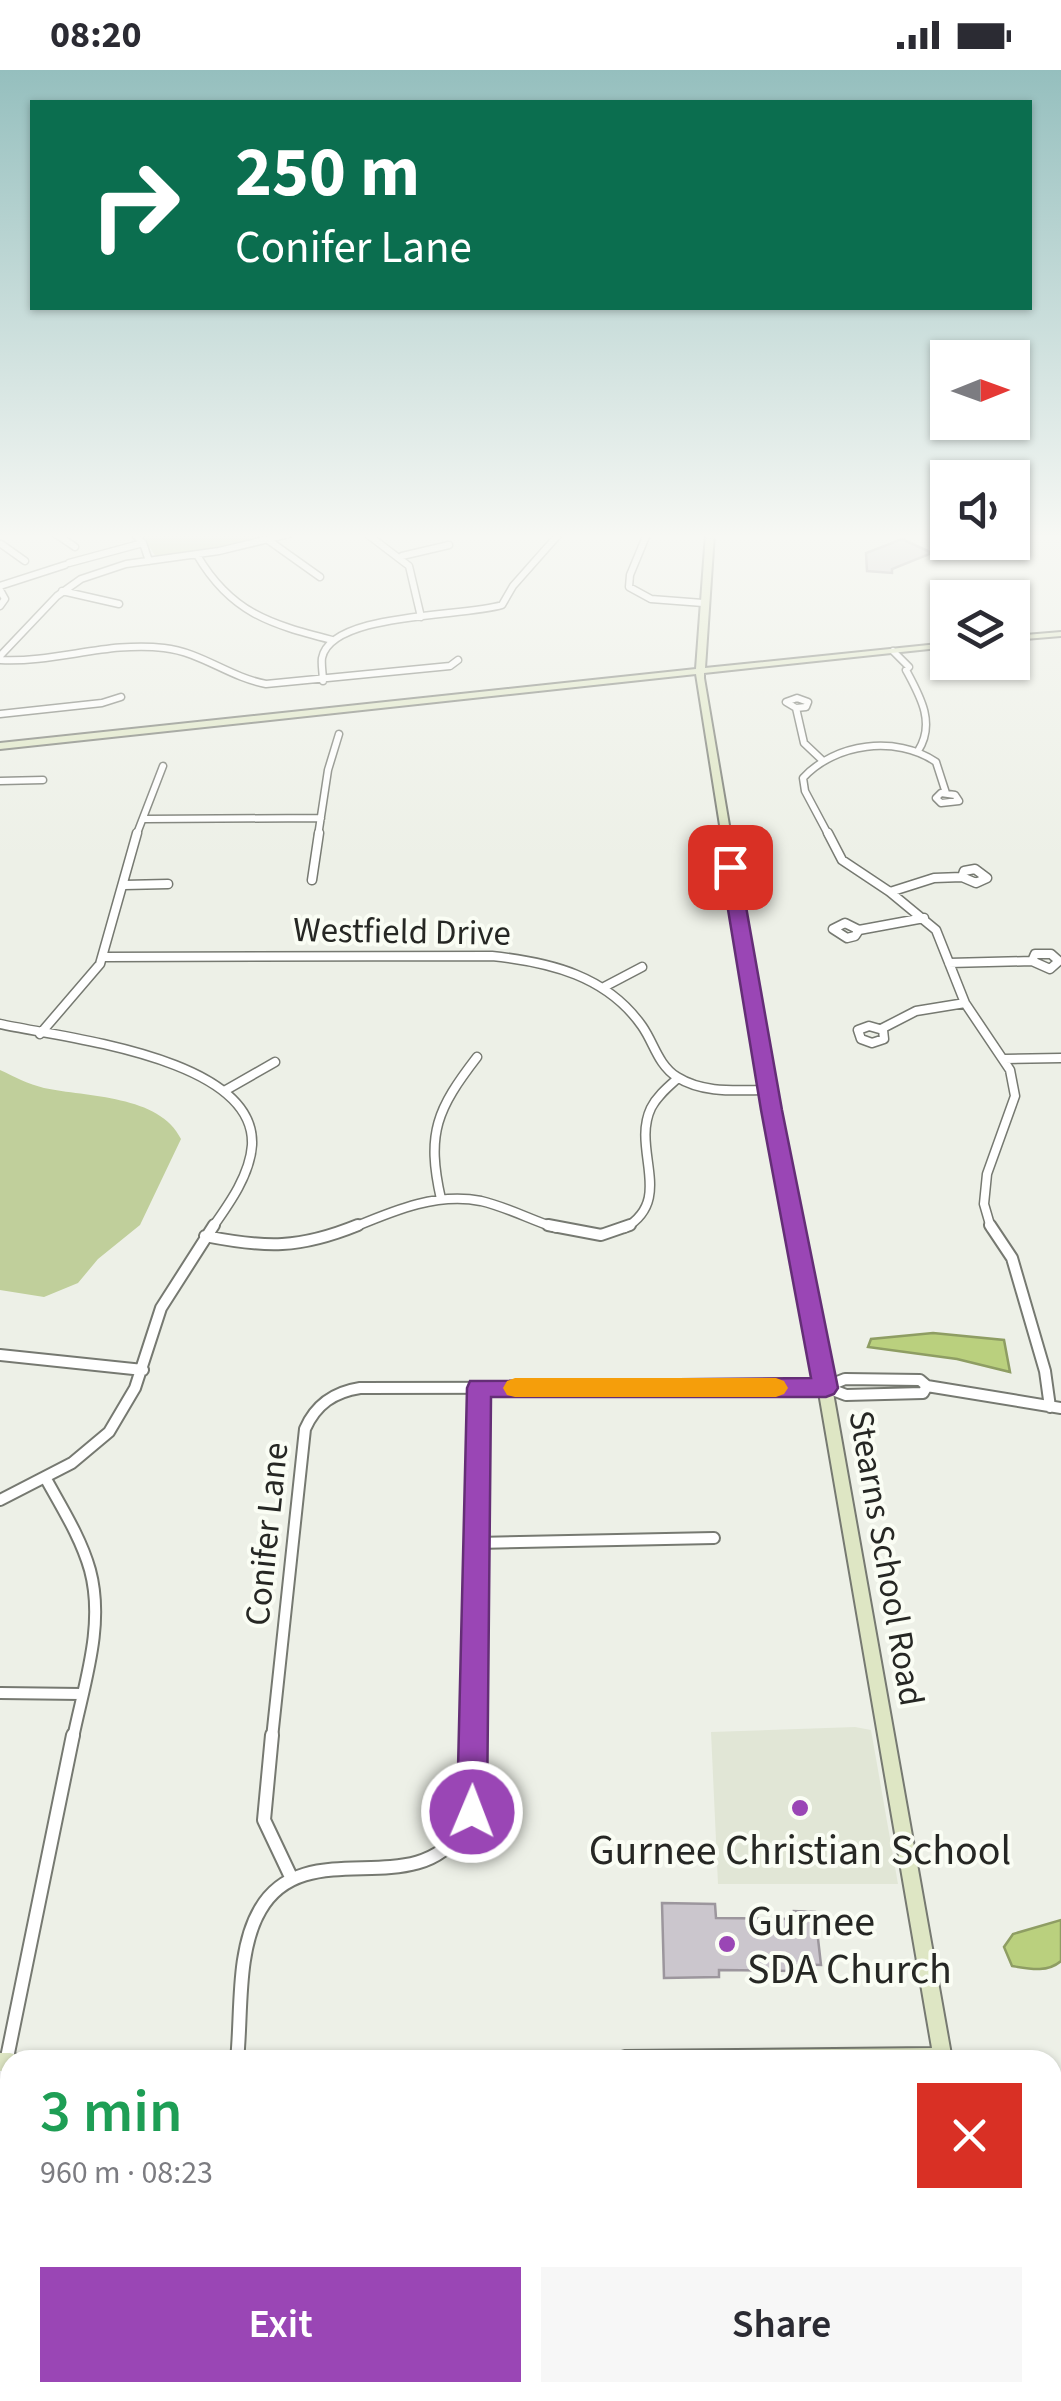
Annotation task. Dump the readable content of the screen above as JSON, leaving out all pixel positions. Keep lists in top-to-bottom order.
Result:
{
  "streets": {
    "main road": ["Stearns School Road"],
    "street": ["Westfield Drive", "Conifer Lane"]
  },
  "crossings": [
    ["Conifer Lane", "Stearns School Road"]
  ],
  "places": ["Gurnee Christian School", "Gurnee SDA Church"],
  "north": "right",
  "page": {
    "status": "08:20",
    "turn": ["250 m", "Conifer Lane"],
    "heading": ["3 min", "960 m · 08:23"],
    "buttons": ["Exit", "Share"]
  }
}
